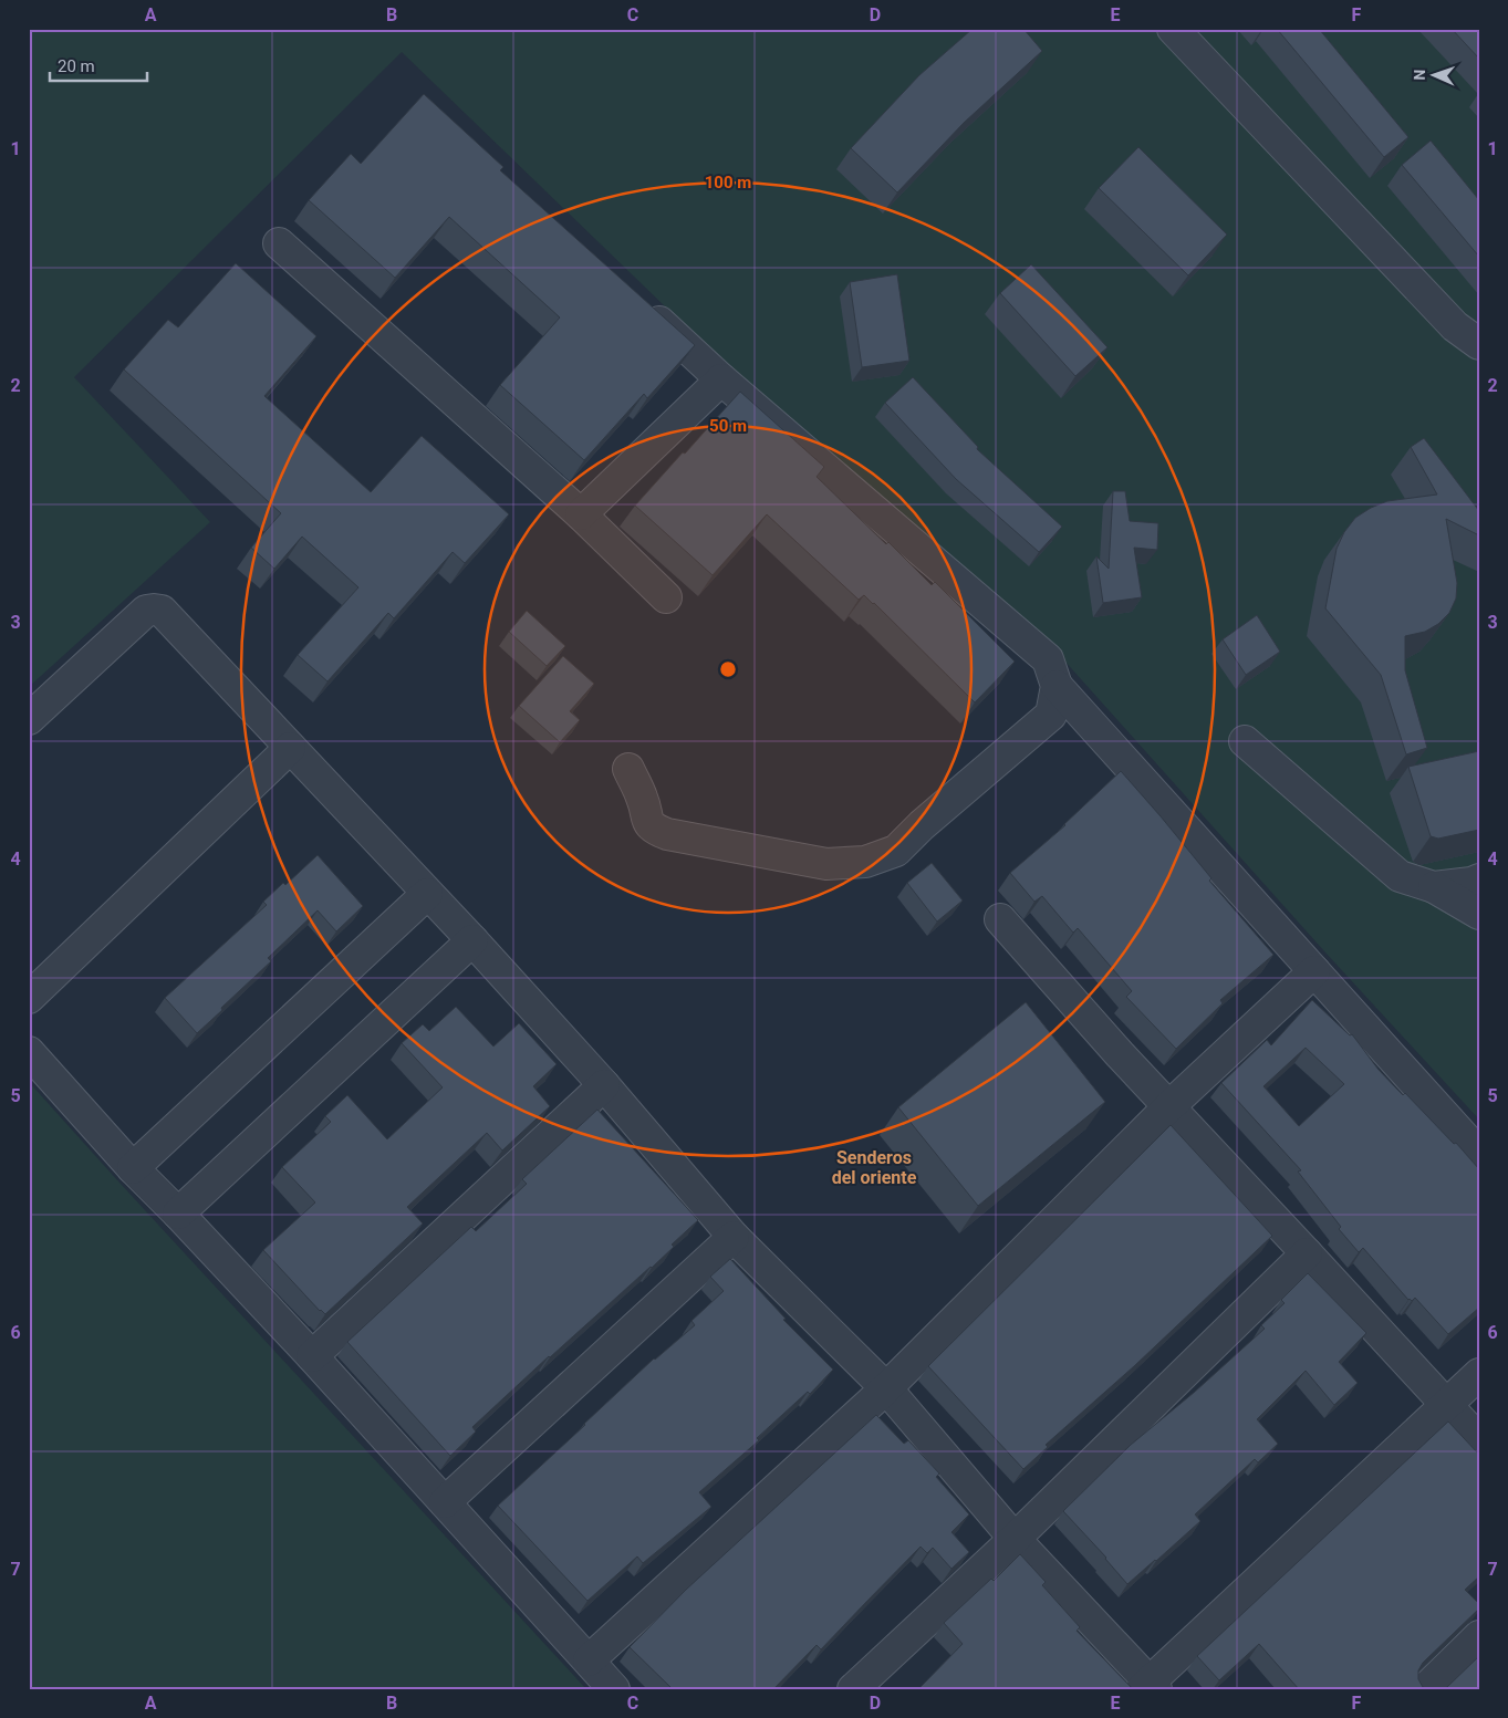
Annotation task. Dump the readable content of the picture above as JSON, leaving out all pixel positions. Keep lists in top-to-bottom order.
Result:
{
  "districts": ["Senderos del oriente"],
  "scale_bar": "20 m",
  "north": "left",
  "grid": {
    "columns": [
      "A",
      "B",
      "C",
      "D",
      "E",
      "F"
    ],
    "rows": [
      "1",
      "2",
      "3",
      "4",
      "5",
      "6",
      "7"
    ]
  },
  "rings": ["100 m", "50 m"]
}
